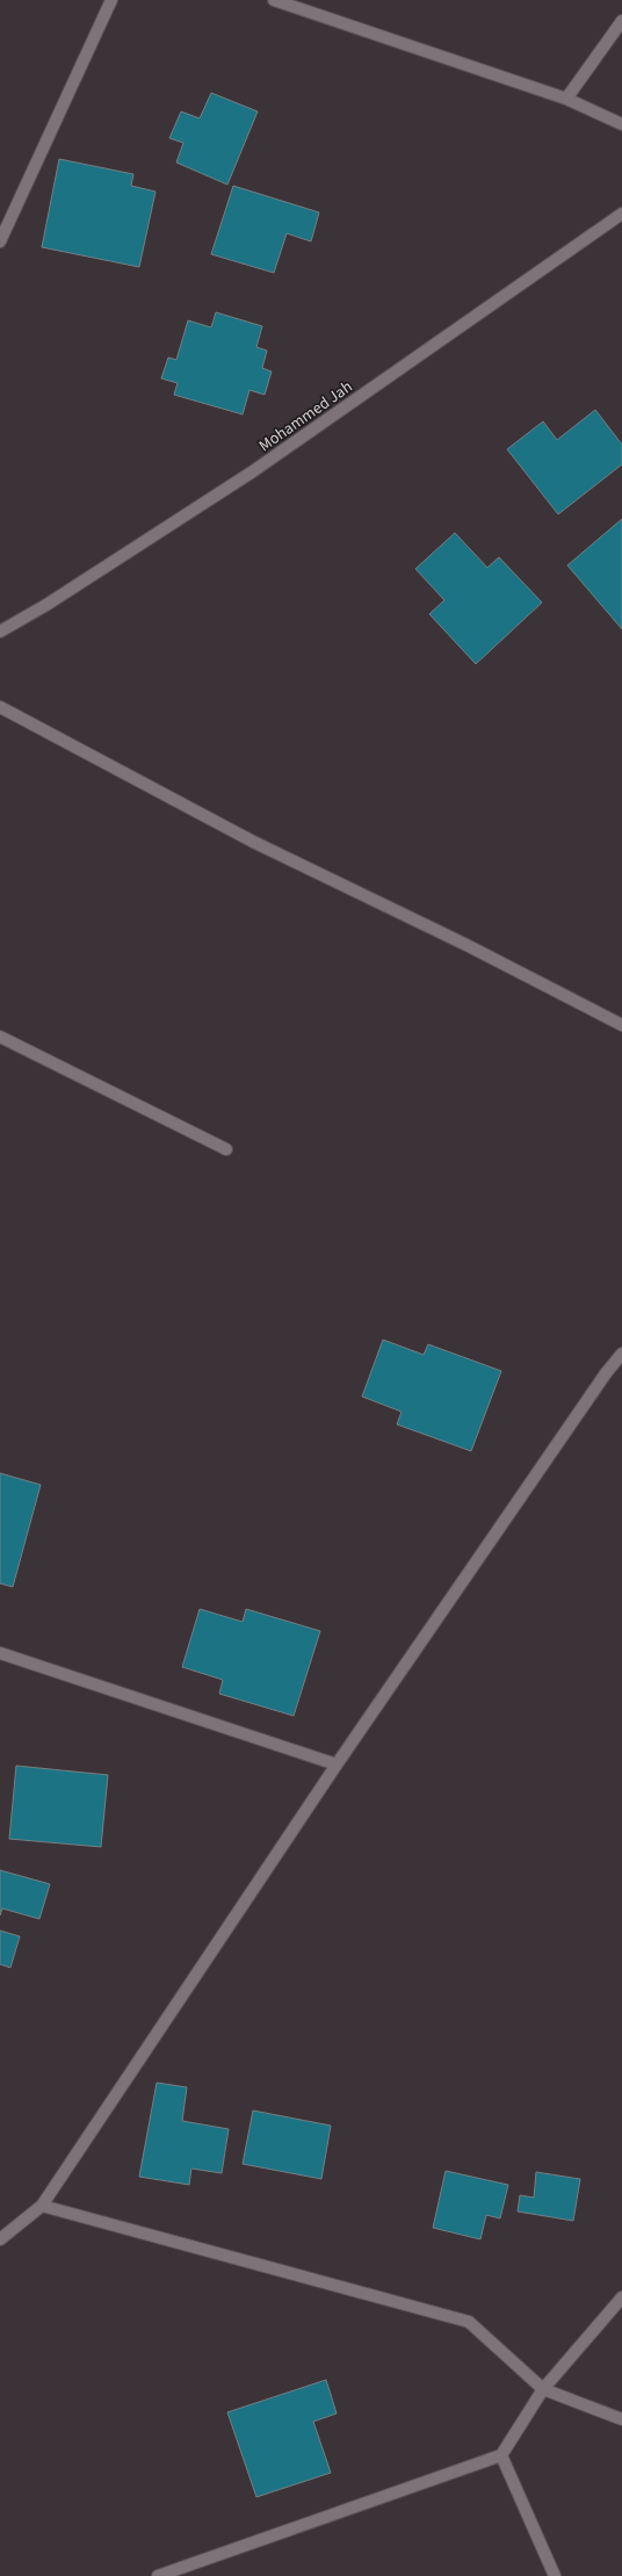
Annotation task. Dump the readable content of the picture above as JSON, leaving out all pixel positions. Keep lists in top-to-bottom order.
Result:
{
  "streets": {
    "street": ["Mohammed Jah"]
  }
}
